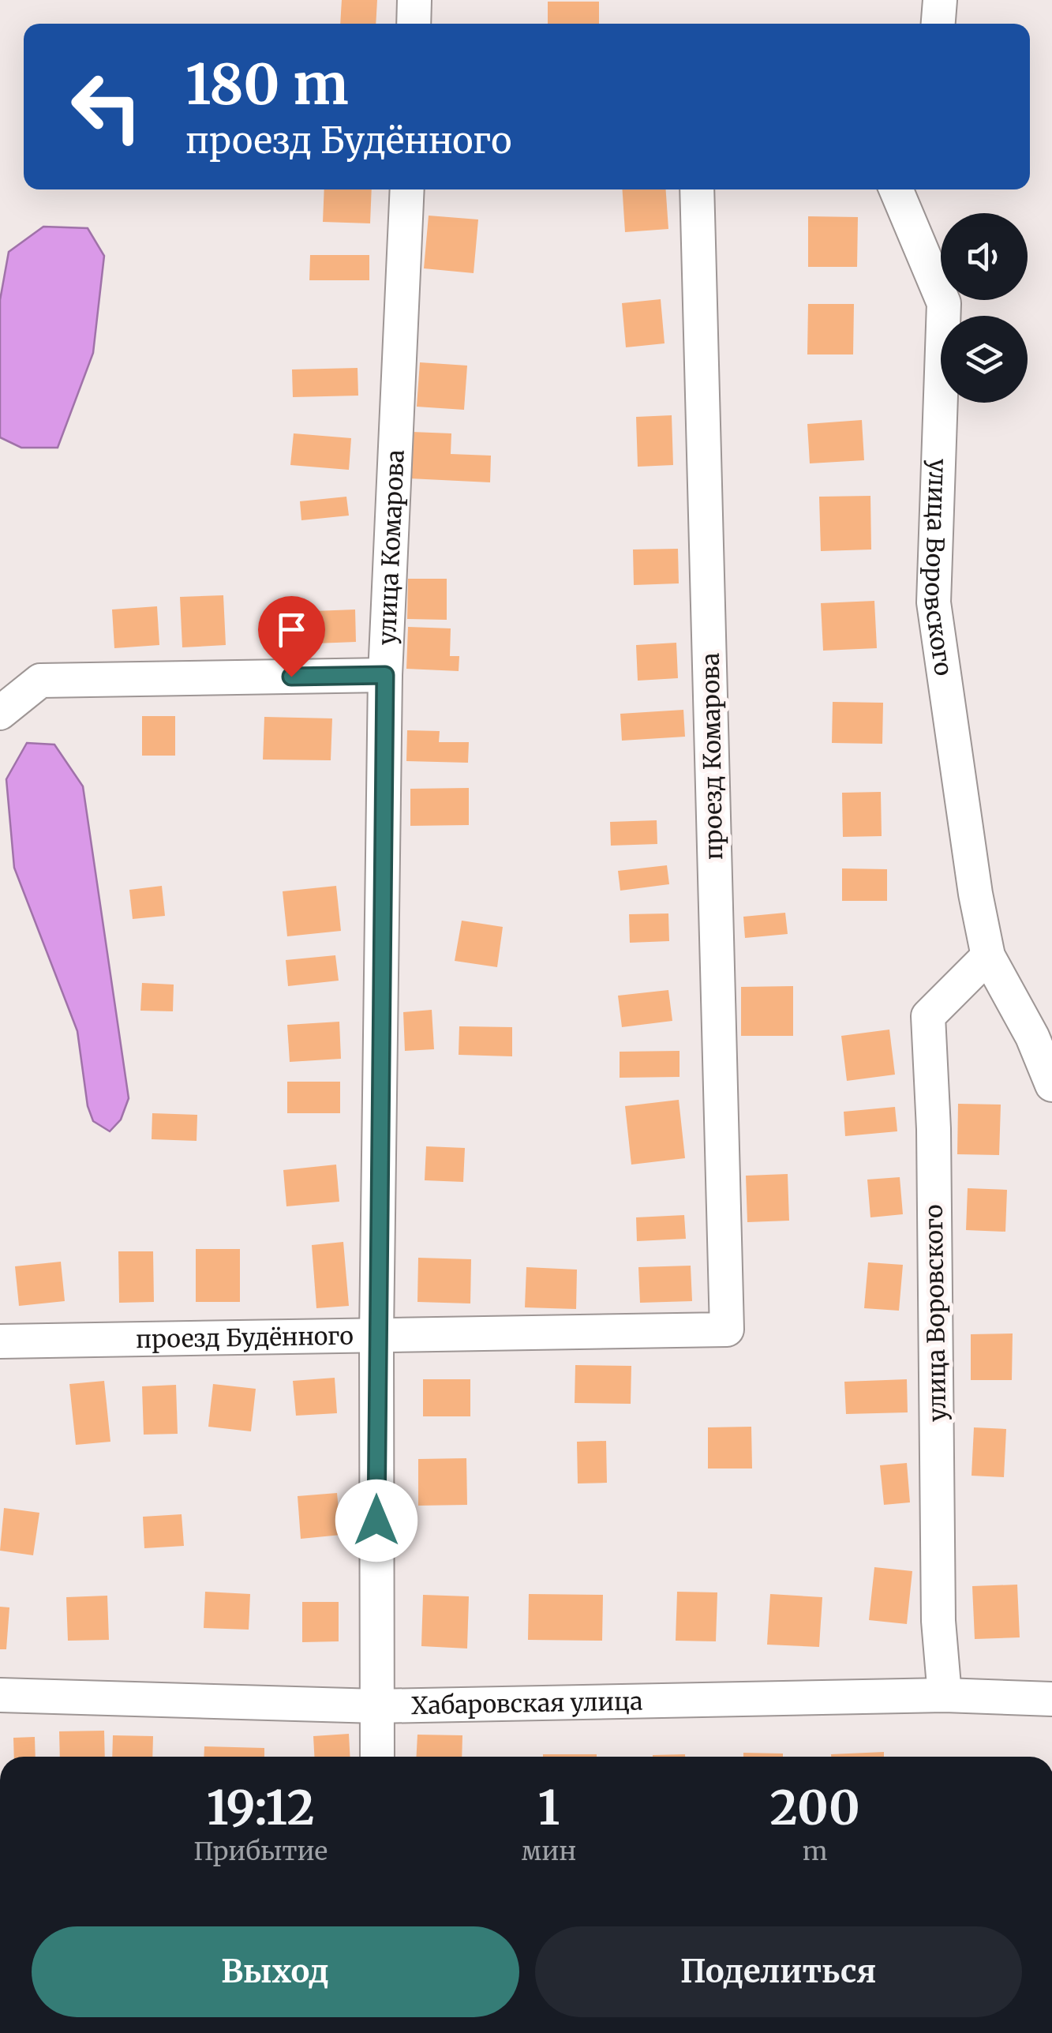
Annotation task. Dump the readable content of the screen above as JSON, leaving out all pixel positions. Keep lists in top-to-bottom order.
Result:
{
  "streets": {
    "street": [
      "улица Комарова",
      "улица Воровского",
      "проезд Комарова",
      "проезд Будённого",
      "Хабаровская улица"
    ]
  },
  "crossings": [
    ["улица Комарова", "проезд Будённого"],
    ["улица Комарова", "Хабаровская улица"],
    ["улица Воровского", "Хабаровская улица"],
    ["проезд Комарова", "проезд Будённого"]
  ],
  "page": {
    "turn": ["180 m", "проезд Будённого"],
    "eta": [
      "19:12",
      "Прибытие",
      "1",
      "мин",
      "200",
      "m"
    ],
    "buttons": ["Выход", "Поделиться"]
  }
}
